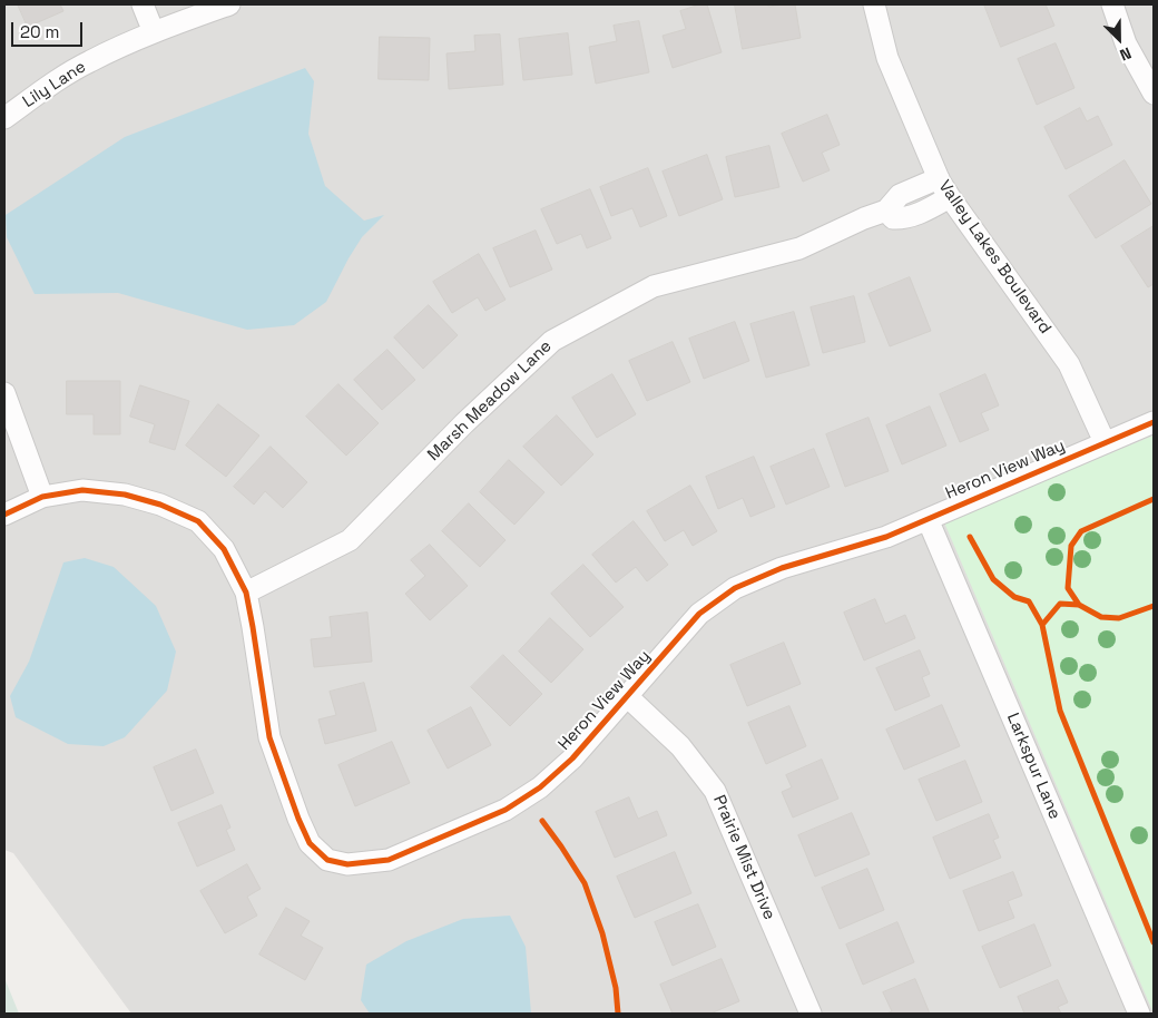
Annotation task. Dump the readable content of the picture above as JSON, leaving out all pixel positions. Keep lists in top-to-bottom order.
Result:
{
  "streets": {
    "street": [
      "Lily Lane",
      "Valley Lakes Boulevard",
      "Marsh Meadow Lane",
      "Heron View Way",
      "Larkspur Lane",
      "Prairie Mist Drive"
    ]
  },
  "crossings": [
    ["Valley Lakes Boulevard", "Heron View Way"],
    ["Marsh Meadow Lane", "Heron View Way"],
    ["Heron View Way", "Larkspur Lane"],
    ["Heron View Way", "Prairie Mist Drive"]
  ],
  "scale_bar": "20 m",
  "north": "bottom right"
}
